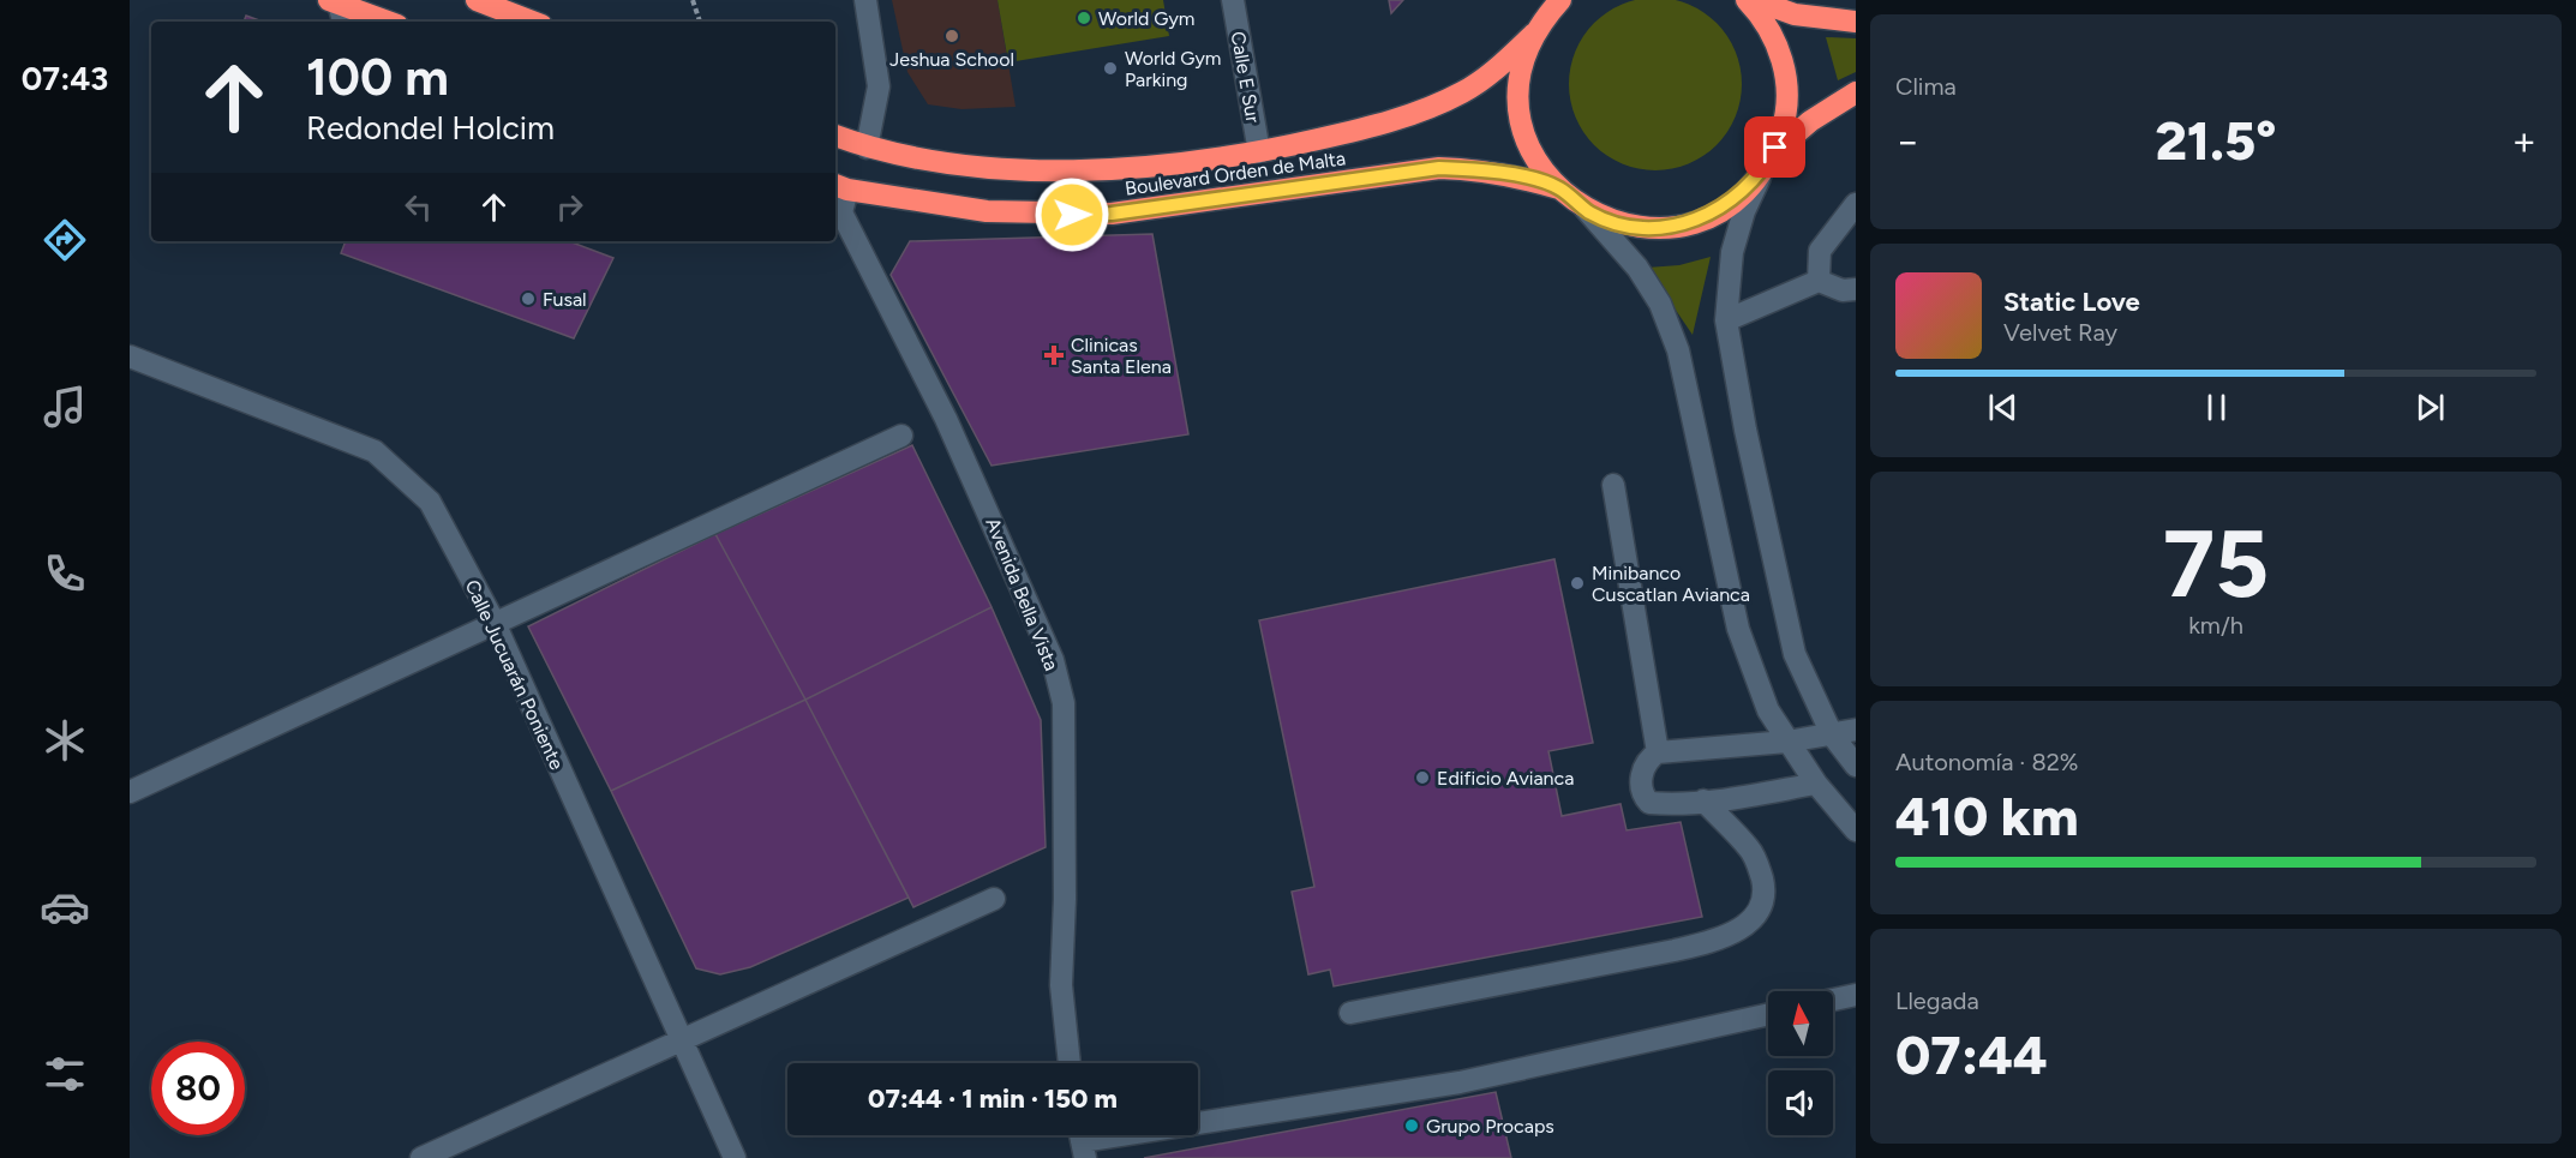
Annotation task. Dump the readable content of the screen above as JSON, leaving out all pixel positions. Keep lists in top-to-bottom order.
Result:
{
  "streets": {
    "highway": ["Boulevard Orden de Malta"],
    "street": ["Calle E Sur", "Avenida Bella Vista", "Calle Jucuarán Poniente"]
  },
  "crossings": [
    ["Calle E Sur", "Boulevard Orden de Malta"],
    ["Boulevard Orden de Malta", "Avenida Bella Vista"]
  ],
  "places": {
    "other": [
      "World Gym",
      "Jeshua School",
      "World Gym Parking",
      "Fusal",
      "Minibanco Cuscatlan Avianca",
      "Edificio Avianca",
      "Grupo Procaps"
    ],
    "health": ["Clinicas Santa Elena"]
  },
  "north": "top",
  "page": {
    "tabs": "07:43",
    "tile": [
      "Clima",
      ["75", "km/h"],
      ["Autonomía · 82%", "410 km"],
      ["Llegada", "07:44"]
    ],
    "turn": ["100 m", "Redondel Holcim"],
    "heat": ["−", "21.5°", "+"],
    "song": ["Static Love", "Velvet Ray"],
    "limit": "80",
    "trip": "07:44 · 1 min · 150 m"
  }
}
